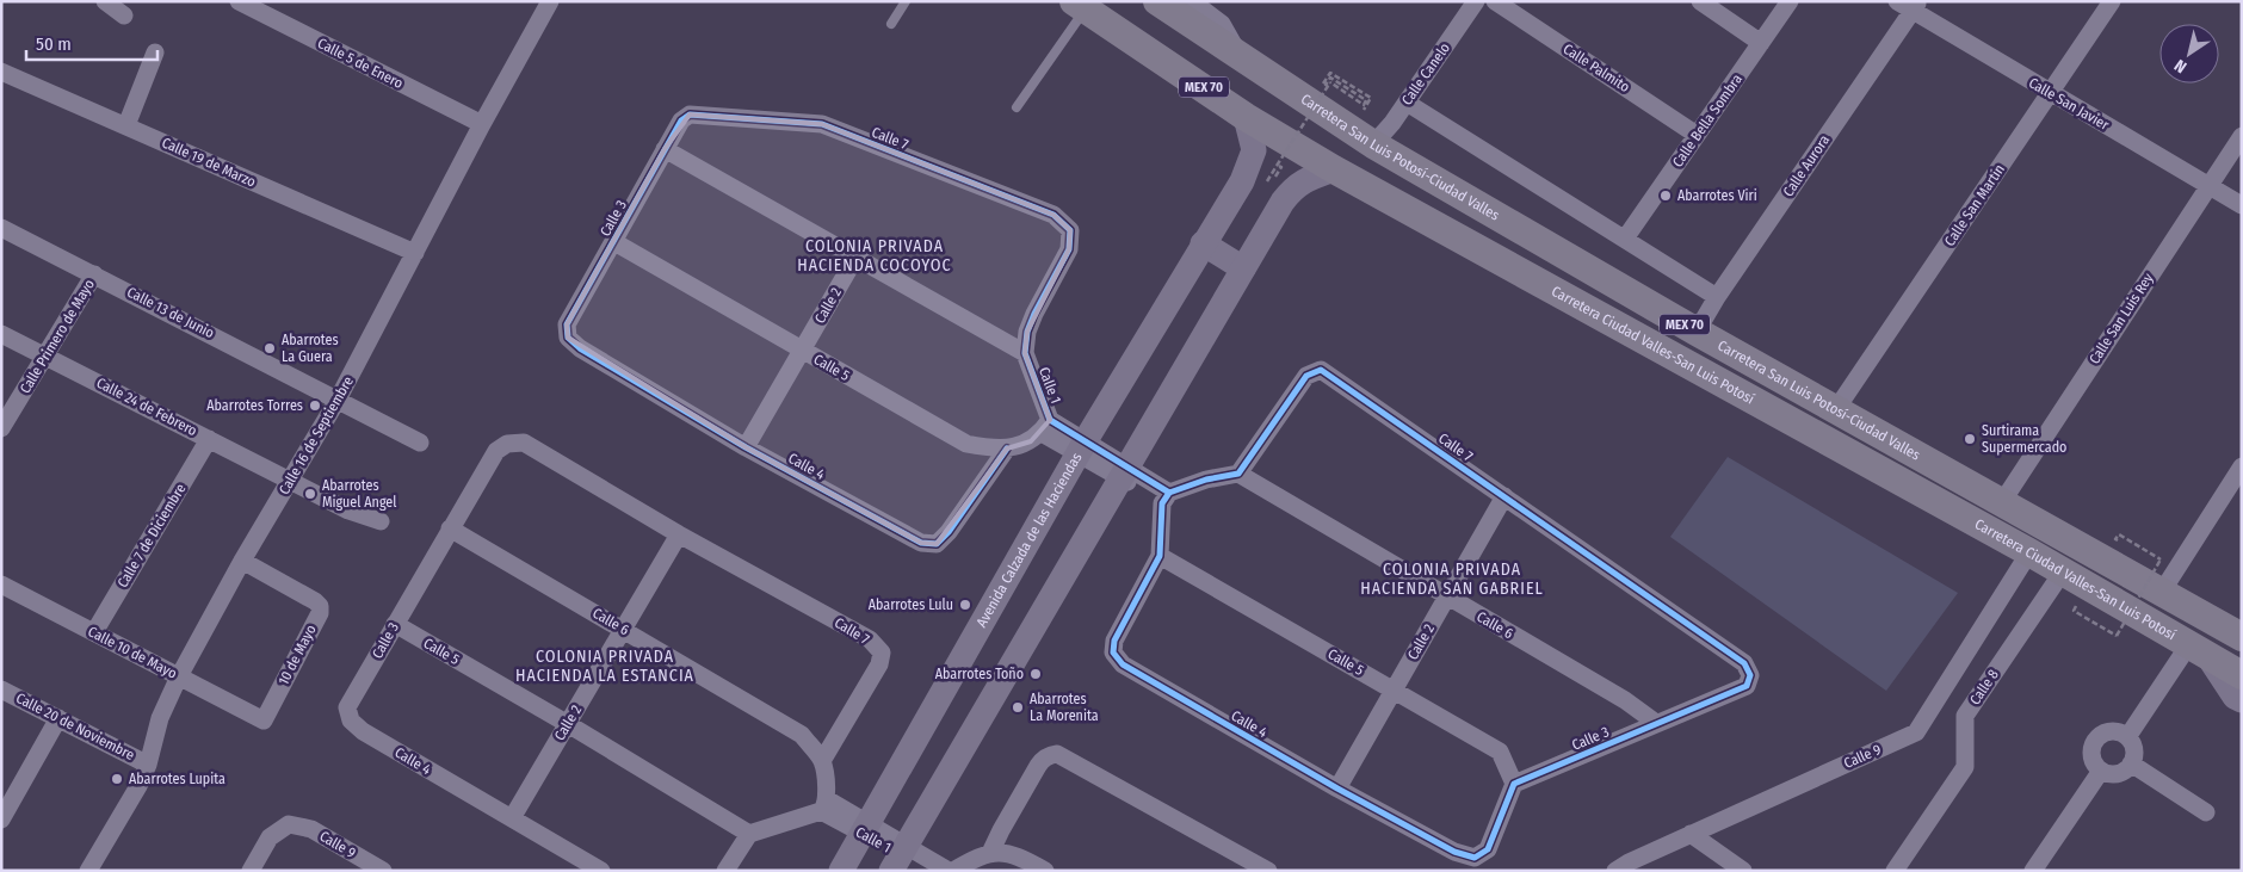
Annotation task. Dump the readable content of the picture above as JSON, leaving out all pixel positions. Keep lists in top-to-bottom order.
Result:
{
  "streets": {
    "main road": ["MEX 70", "Carretera San Luis Potosí-Ciudad Valles", "Carretera Ciudad Valles-San Luis Potosí"],
    "street": [
      "Calle 5 de Enero",
      "Calle Palmito",
      "Calle Canelo",
      "Calle San Javier",
      "Calle Bella Sombra",
      "Calle 7",
      "Calle 19 de Marzo",
      "Calle Aurora",
      "Calle San Martín",
      "Calle 3",
      "Calle 2",
      "Calle 13 de Junio",
      "Calle San Luis Rey",
      "Calle Primero de Mayo",
      "Calle 5",
      "Calle 1",
      "Calle 24 de Febrero",
      "Calle 16 de Septiembre",
      "Calle 4",
      "Calle 7 de Diciembre",
      "Avenida Calzada de las Haciendas",
      "Calle 6",
      "Calle 10 de Mayo",
      "10 de Mayo",
      "Calle 8",
      "Calle 20 de Noviembre",
      "Calle 9"
    ]
  },
  "crossings": [
    ["Calle 5 de Enero", "Calle 16 de Septiembre"],
    ["Calle Palmito", "Calle Bella Sombra"],
    ["Calle Canelo", "Carretera San Luis Potosí-Ciudad Valles"],
    ["Calle San Javier", "Calle Aurora"],
    ["Calle San Javier", "Calle San Martín"],
    ["Calle San Javier", "Calle San Luis Rey"],
    ["Calle 7", "Calle 3"],
    ["Calle 7", "Calle 2"],
    ["Calle 7", "Calle 1"],
    ["Calle 7", "Calle 6"],
    ["Carretera San Luis Potosí-Ciudad Valles", "Calle Aurora"],
    ["Carretera San Luis Potosí-Ciudad Valles", "Calle San Martín"],
    ["Carretera San Luis Potosí-Ciudad Valles", "Calle San Luis Rey"],
    ["Calle 19 de Marzo", "Calle 16 de Septiembre"],
    ["Calle 3", "Calle 5"],
    ["Calle 3", "Calle 4"],
    ["Calle 3", "Calle 6"],
    ["Calle 2", "Calle 5"],
    ["Calle 2", "Calle 4"],
    ["Calle 2", "Calle 6"],
    ["Calle 13 de Junio", "Calle Primero de Mayo"],
    ["Calle 13 de Junio", "Calle 16 de Septiembre"],
    ["Calle Primero de Mayo", "Calle 24 de Febrero"],
    ["Carretera Ciudad Valles-San Luis Potosí", "Avenida Calzada de las Haciendas"],
    ["Carretera Ciudad Valles-San Luis Potosí", "Calle 8"],
    ["Carretera Ciudad Valles-San Luis Potosí", "Calle 9"],
    ["Calle 5", "Calle 1"],
    ["Calle 5", "Calle 4"],
    ["Calle 1", "Avenida Calzada de las Haciendas"],
    ["Calle 24 de Febrero", "Calle 16 de Septiembre"],
    ["Calle 24 de Febrero", "Calle 7 de Diciembre"],
    ["Calle 16 de Septiembre", "Calle 10 de Mayo"],
    ["Calle 16 de Septiembre", "10 de Mayo"],
    ["Calle 16 de Septiembre", "Calle 20 de Noviembre"],
    ["Calle 7 de Diciembre", "Calle 10 de Mayo"],
    ["Calle 10 de Mayo", "10 de Mayo"]
  ],
  "districts": ["COLONIA PRIVADA HACIENDA COCOYOC", "COLONIA PRIVADA HACIENDA SAN GABRIEL", "COLONIA PRIVADA HACIENDA LA ESTANCIA"],
  "places": [
    "Abarrotes Viri",
    "Abarrotes La Guera",
    "Abarrotes Torres",
    "Surtirama Supermercado",
    "Abarrotes Miguel Angel",
    "Abarrotes Lulu",
    "Abarrotes Toño",
    "Abarrotes La Morenita",
    "Abarrotes Lupita"
  ],
  "scale_bar": "50 m",
  "north": "bottom left"
}
